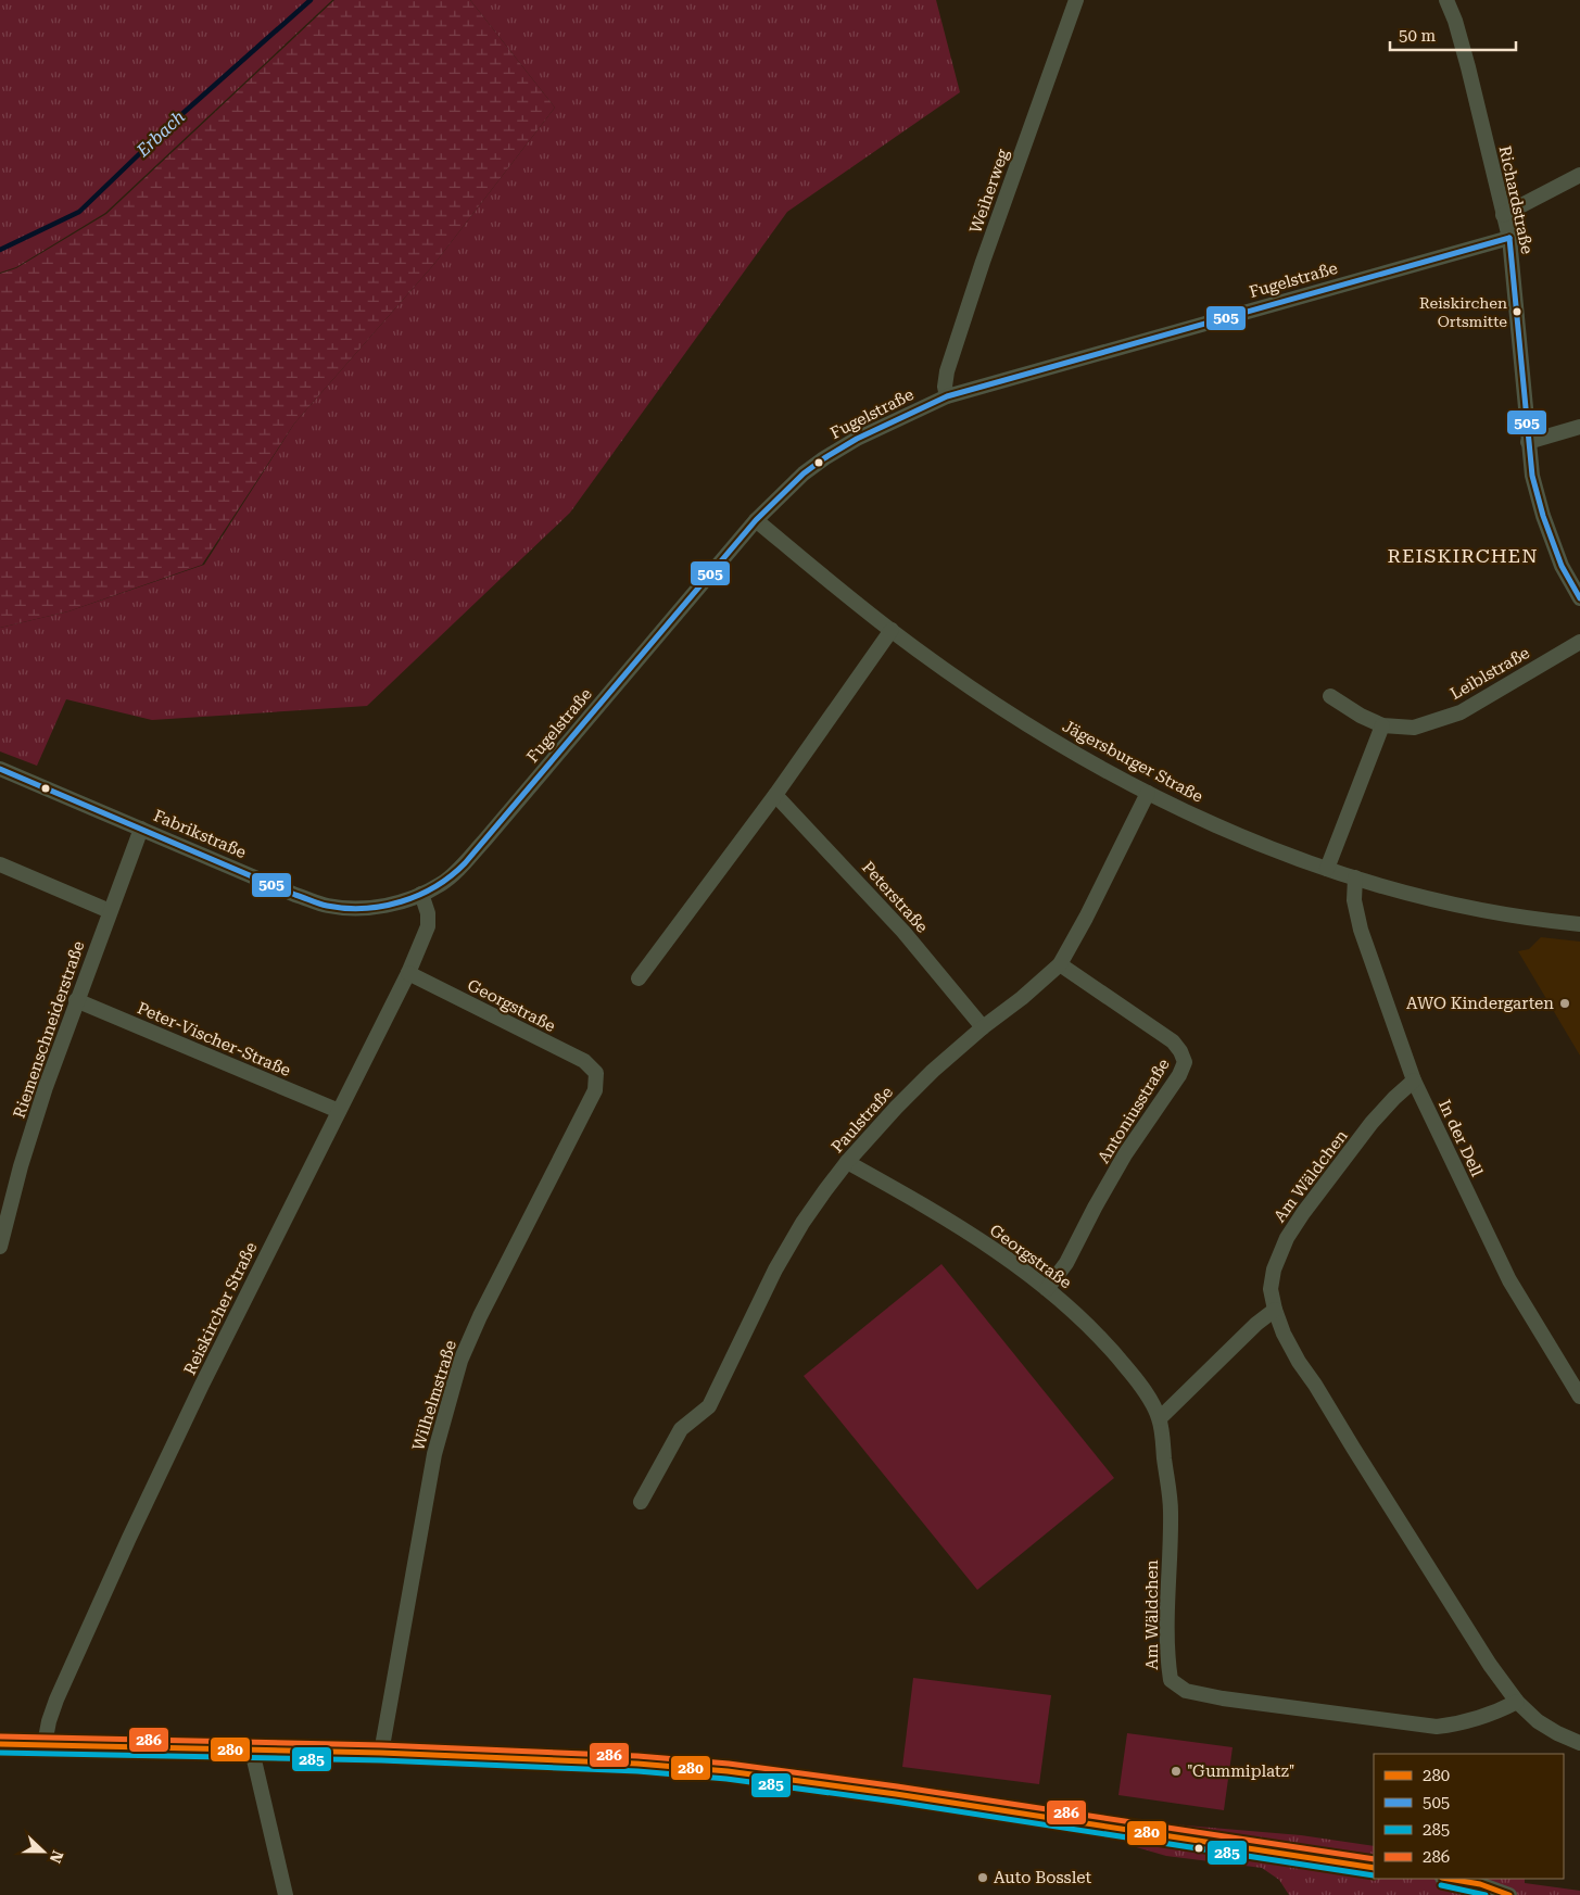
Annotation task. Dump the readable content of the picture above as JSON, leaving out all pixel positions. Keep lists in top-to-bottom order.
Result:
{
  "streets": {
    "street": [
      "Weiherweg",
      "Richardstraße",
      "Fugelstraße",
      "Leiblstraße",
      "Jägersburger Straße",
      "Fabrikstraße",
      "Peterstraße",
      "Georgstraße",
      "Riemenschneiderstraße",
      "Peter-Vischer-Straße",
      "Antoniusstraße",
      "Paulstraße",
      "In der Dell",
      "Am Wäldchen",
      "Reiskircher Straße",
      "Wilhelmstraße"
    ]
  },
  "crossings": [
    ["Weiherweg", "Fugelstraße"],
    ["Richardstraße", "Fugelstraße"],
    ["Fugelstraße", "Jägersburger Straße"],
    ["Fugelstraße", "Fabrikstraße"],
    ["Fugelstraße", "Reiskircher Straße"],
    ["Jägersburger Straße", "Paulstraße"],
    ["Jägersburger Straße", "In der Dell"],
    ["Fabrikstraße", "Riemenschneiderstraße"],
    ["Fabrikstraße", "Reiskircher Straße"],
    ["Peterstraße", "Paulstraße"],
    ["Georgstraße", "Antoniusstraße"],
    ["Georgstraße", "Paulstraße"],
    ["Georgstraße", "Am Wäldchen"],
    ["Georgstraße", "Reiskircher Straße"],
    ["Georgstraße", "Wilhelmstraße"],
    ["Riemenschneiderstraße", "Peter-Vischer-Straße"],
    ["Peter-Vischer-Straße", "Reiskircher Straße"],
    ["Antoniusstraße", "Paulstraße"],
    ["In der Dell", "Am Wäldchen"]
  ],
  "districts": ["REISKIRCHEN"],
  "water": ["Erbach"],
  "places": [
    "Reiskirchen Ortsmitte",
    "AWO Kindergarten",
    "\"Gummiplatz\"",
    "Auto Bosslet"
  ],
  "lines": [
    "transit line 505",
    "transit line 286",
    "transit line 280",
    "transit line 285"
  ],
  "legend": [
    "280",
    "505",
    "285",
    "286"
  ],
  "scale_bar": "50 m",
  "north": "right"
}
